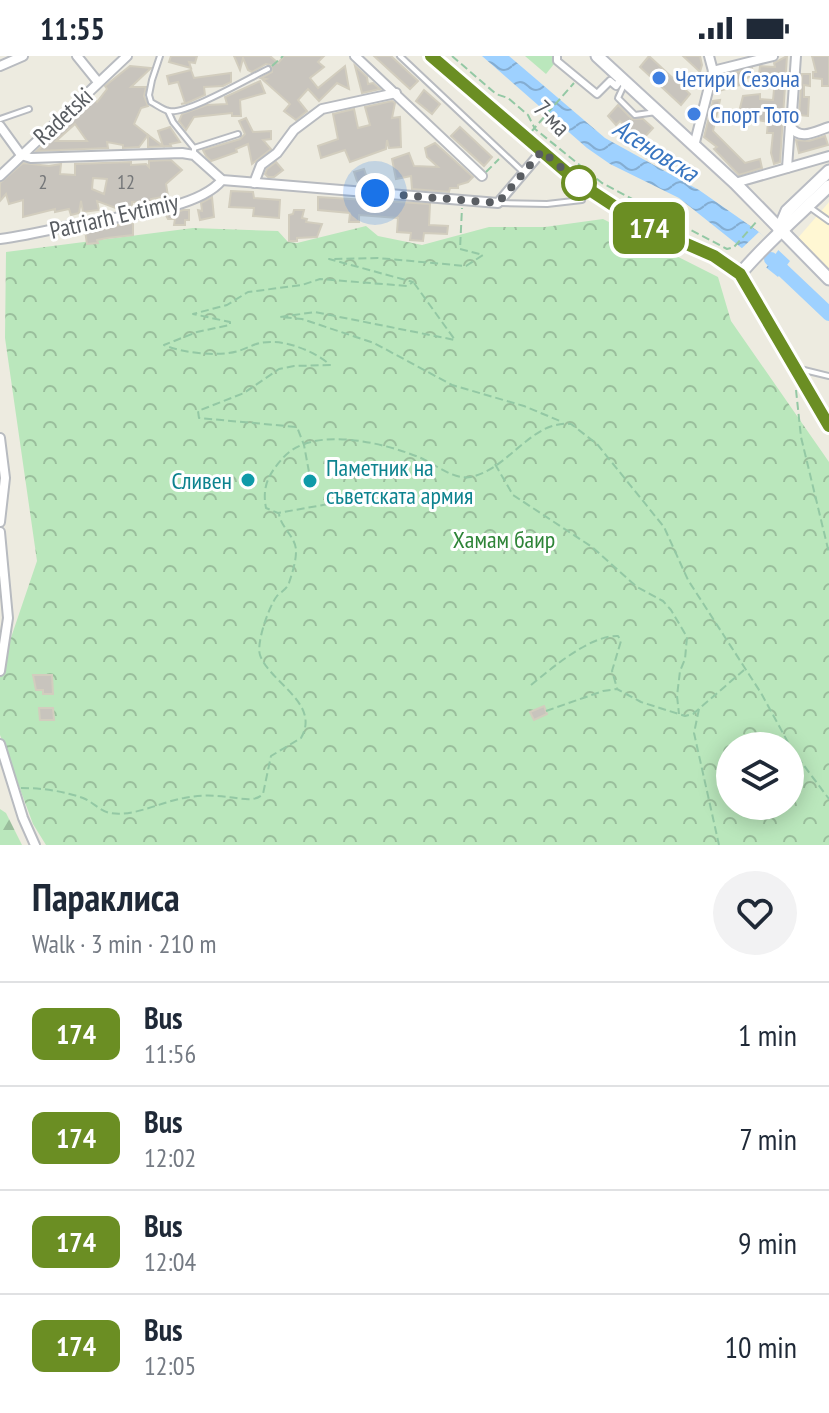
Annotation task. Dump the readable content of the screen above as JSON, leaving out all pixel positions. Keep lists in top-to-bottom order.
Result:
{
  "streets": {
    "street": ["Radetski", "Patriarh Evtimiy"],
    "path": ["7-ма"]
  },
  "water": ["Асеновска"],
  "parks": ["Хамам баир"],
  "places": [
    "Четири Сезона",
    "Спорт Тото",
    "Сливен",
    "Паметник на съветската армия"
  ],
  "lines": ["bus line 174"],
  "house_numbers": ["2", "12"],
  "page": {
    "status": "11:55",
    "on_map": "174",
    "heading": ["Параклиса", "Walk · 3 min · 210 m"],
    "list": [
      {
        "mark": "174",
        "name": "Bus",
        "note": "11:56",
        "value": "1 min"
      },
      {
        "mark": "174",
        "name": "Bus",
        "note": "12:02",
        "value": "7 min"
      },
      {
        "mark": "174",
        "name": "Bus",
        "note": "12:04",
        "value": "9 min"
      },
      {
        "mark": "174",
        "name": "Bus",
        "note": "12:05",
        "value": "10 min"
      }
    ]
  }
}
